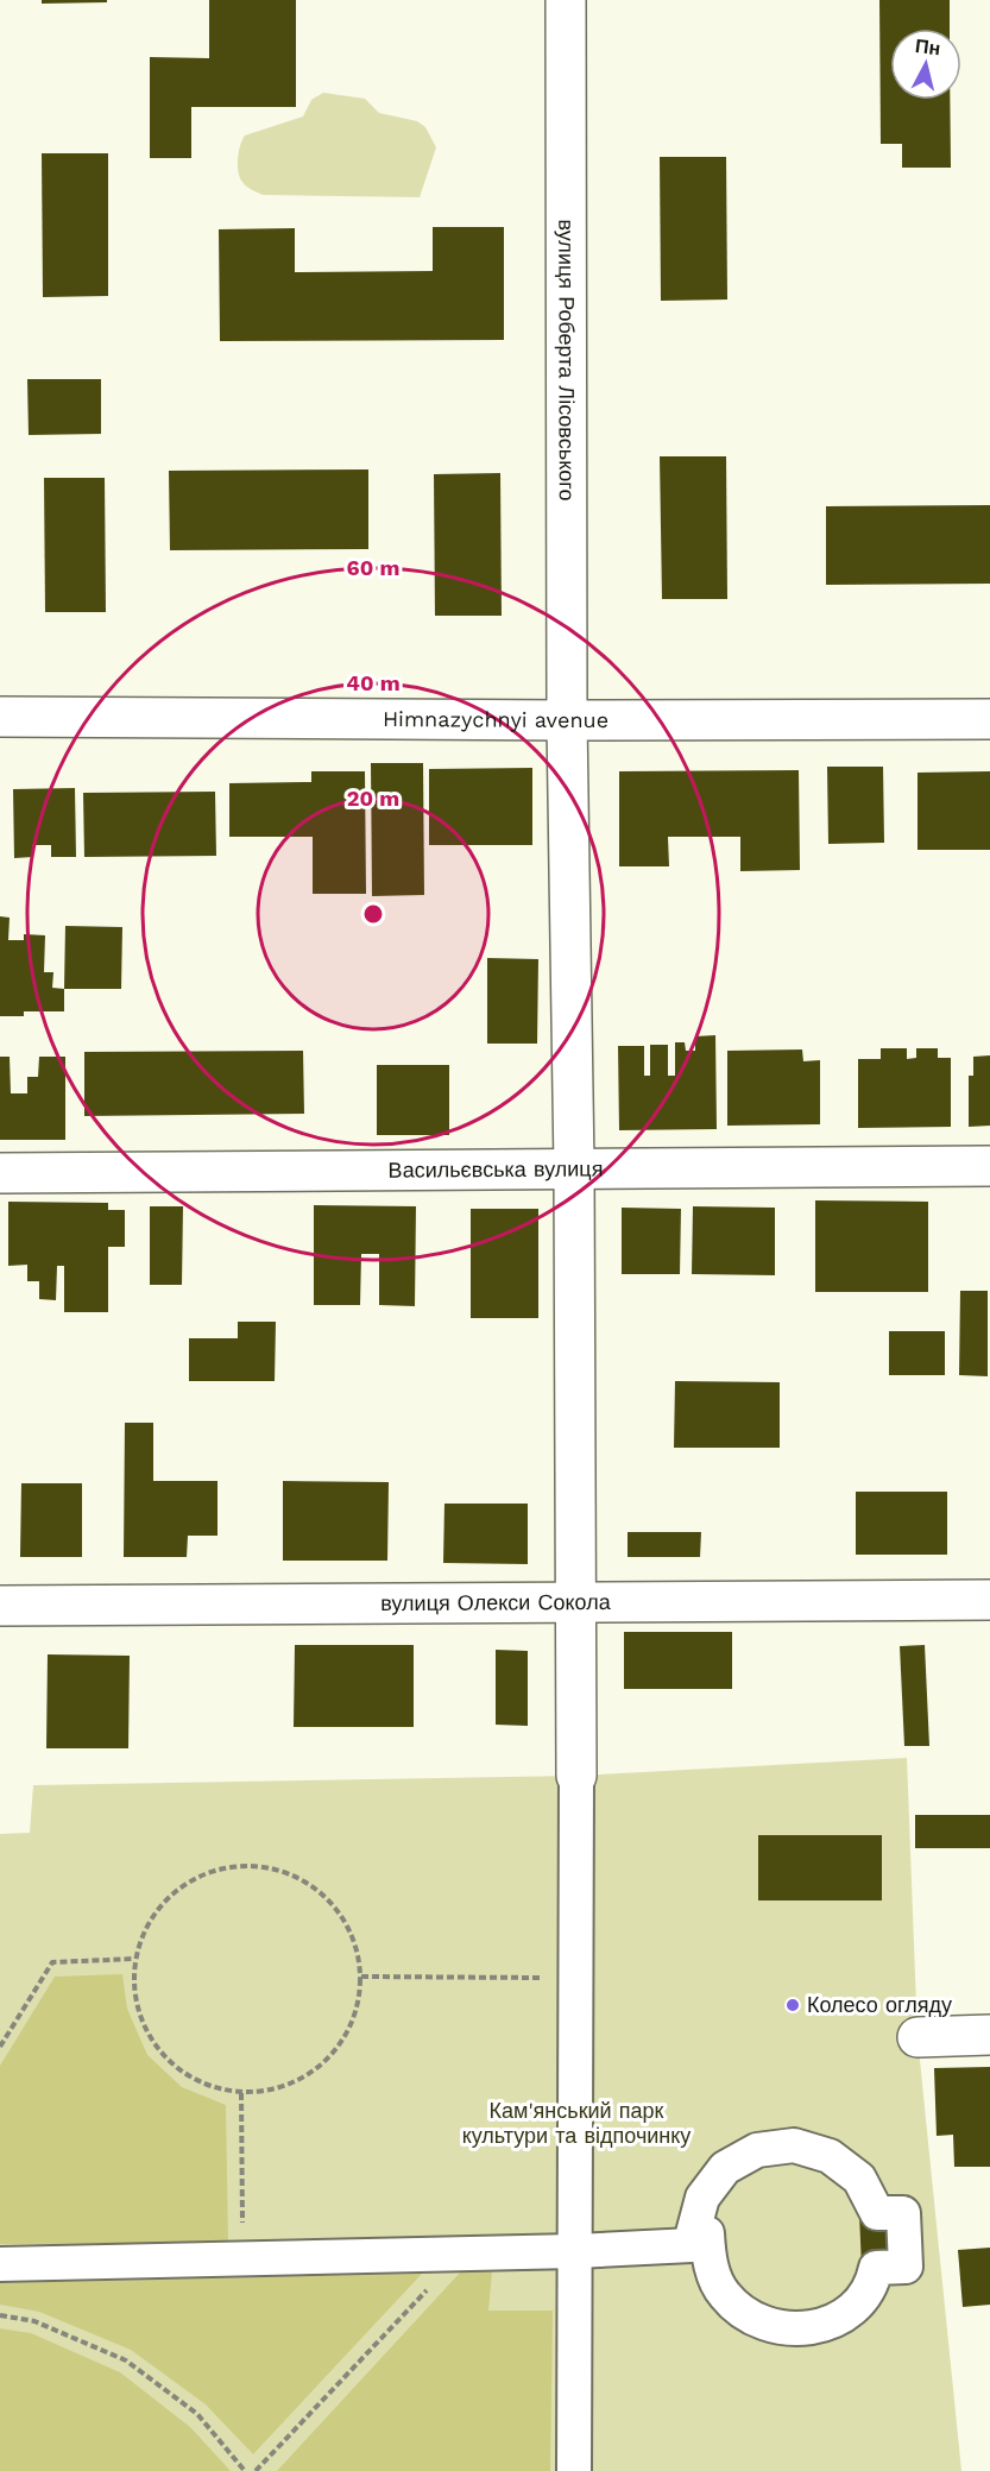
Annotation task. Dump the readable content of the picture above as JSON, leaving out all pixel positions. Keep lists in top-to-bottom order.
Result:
{
  "streets": {
    "street": [
      "вулиця Роберта Лісовського",
      "Himnazychnyi avenue",
      "Васильєвська вулиця",
      "вулиця Олекси Сокола"
    ]
  },
  "crossings": [
    ["вулиця Роберта Лісовського", "Himnazychnyi avenue"],
    ["вулиця Роберта Лісовського", "Васильєвська вулиця"],
    ["вулиця Роберта Лісовського", "вулиця Олекси Сокола"]
  ],
  "parks": ["Кам'янський парк культури та відпочинку"],
  "places": ["Колесо огляду"],
  "north": "top",
  "rings": ["60 m", "40 m", "20 m"]
}
